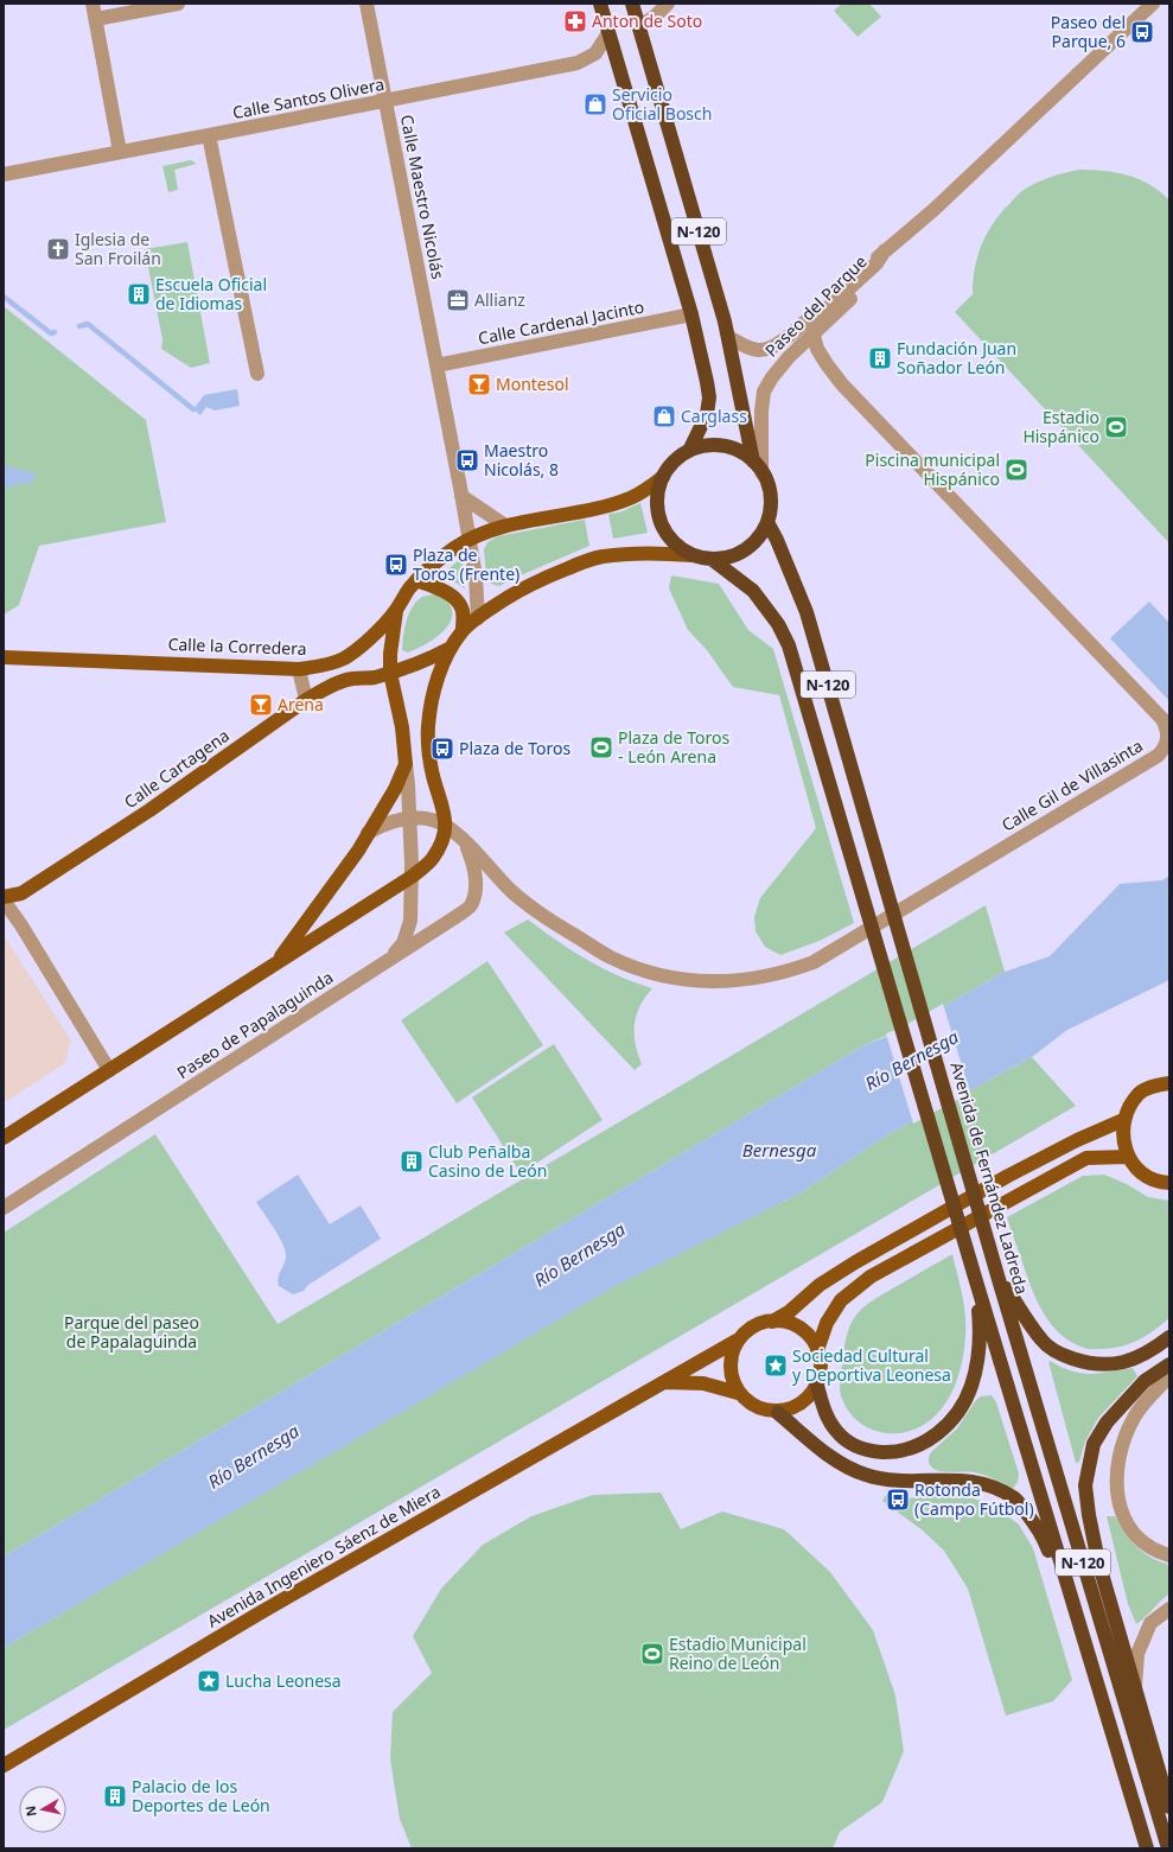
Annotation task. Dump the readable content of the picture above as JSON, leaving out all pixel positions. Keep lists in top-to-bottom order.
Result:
{
  "streets": {
    "highway": ["N-120", "Avenida de Fernández Ladreda"],
    "main road": ["Calle la Corredera", "Calle Cartagena", "Avenida Ingeniero Sáenz de Miera"],
    "street": [
      "Calle Santos Olivera",
      "Calle Maestro Nicolás",
      "Paseo del Parque",
      "Calle Cardenal Jacinto",
      "Calle Gil de Villasinta",
      "Paseo de Papalaguinda"
    ]
  },
  "crossings": [
    ["Calle Santos Olivera", "Calle Maestro Nicolás"],
    ["Calle Santos Olivera", "N-120"],
    ["Calle Maestro Nicolás", "Calle Cardenal Jacinto"],
    ["Calle Maestro Nicolás", "Calle la Corredera"],
    ["N-120", "Paseo del Parque"],
    ["N-120", "Calle Cardenal Jacinto"],
    ["N-120", "Calle la Corredera"],
    ["N-120", "Avenida de Fernández Ladreda"],
    ["Paseo del Parque", "Calle la Corredera"],
    ["Paseo del Parque", "Calle Gil de Villasinta"],
    ["Paseo del Parque", "Avenida de Fernández Ladreda"],
    ["Calle la Corredera", "Avenida de Fernández Ladreda"],
    ["Calle Gil de Villasinta", "Paseo de Papalaguinda"]
  ],
  "water": ["Río Bernesga", "Bernesga"],
  "parks": ["Parque del paseo de Papalaguinda"],
  "places": {
    "pharmacy": ["Anton de Soto"],
    "bus stop": [
      "Paseo del Parque, 6",
      "Maestro Nicolás, 8",
      "Plaza de Toros (Frente)",
      "Plaza de Toros",
      "Rotonda (Campo Fútbol)"
    ],
    "shop": ["Servicio Oficial Bosch", "Carglass"],
    "church": ["Iglesia de San Froilán"],
    "building": [
      "Escuela Oficial de Idiomas",
      "Fundación Juan Soñador León",
      "Club Peñalba Casino de León",
      "Palacio de los Deportes de León"
    ],
    "office": ["Allianz"],
    "bar": ["Montesol", "Arena"],
    "sports": [
      "Estadio Hispánico",
      "Piscina municipal Hispánico",
      "Plaza de Toros - León Arena",
      "Estadio Municipal Reino de León"
    ],
    "place": ["Sociedad Cultural y Deportiva Leonesa", "Lucha Leonesa"]
  },
  "north": "left"
}
